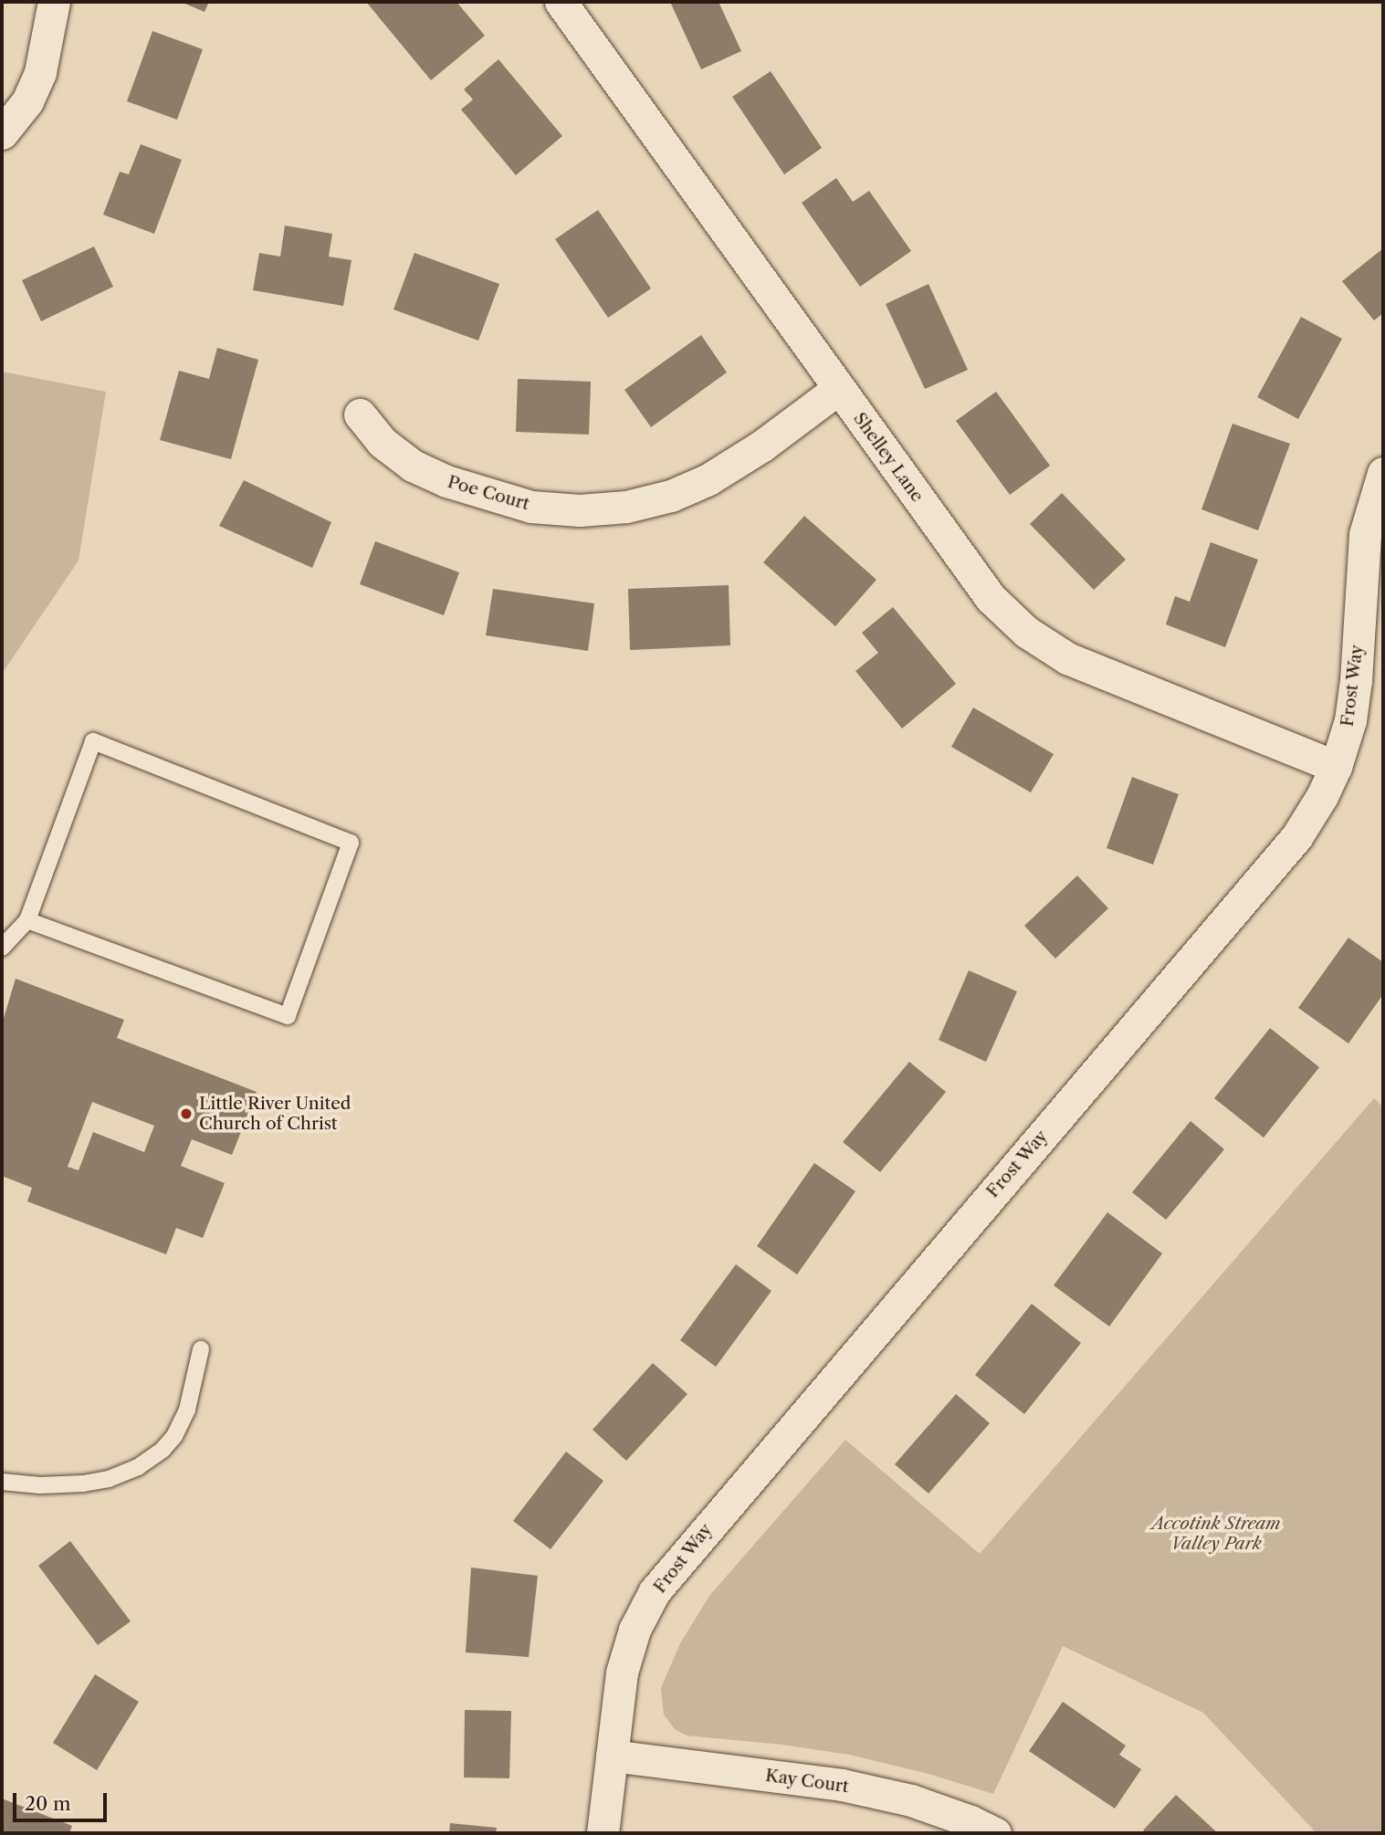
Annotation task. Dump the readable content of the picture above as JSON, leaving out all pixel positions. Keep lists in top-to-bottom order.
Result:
{
  "streets": {
    "street": [
      "Shelley Lane",
      "Poe Court",
      "Frost Way",
      "Kay Court"
    ]
  },
  "crossings": [
    ["Shelley Lane", "Poe Court"],
    ["Shelley Lane", "Frost Way"],
    ["Frost Way", "Kay Court"]
  ],
  "parks": ["Accotink Stream Valley Park"],
  "places": ["Little River United Church of Christ"],
  "scale_bar": "20 m"
}
